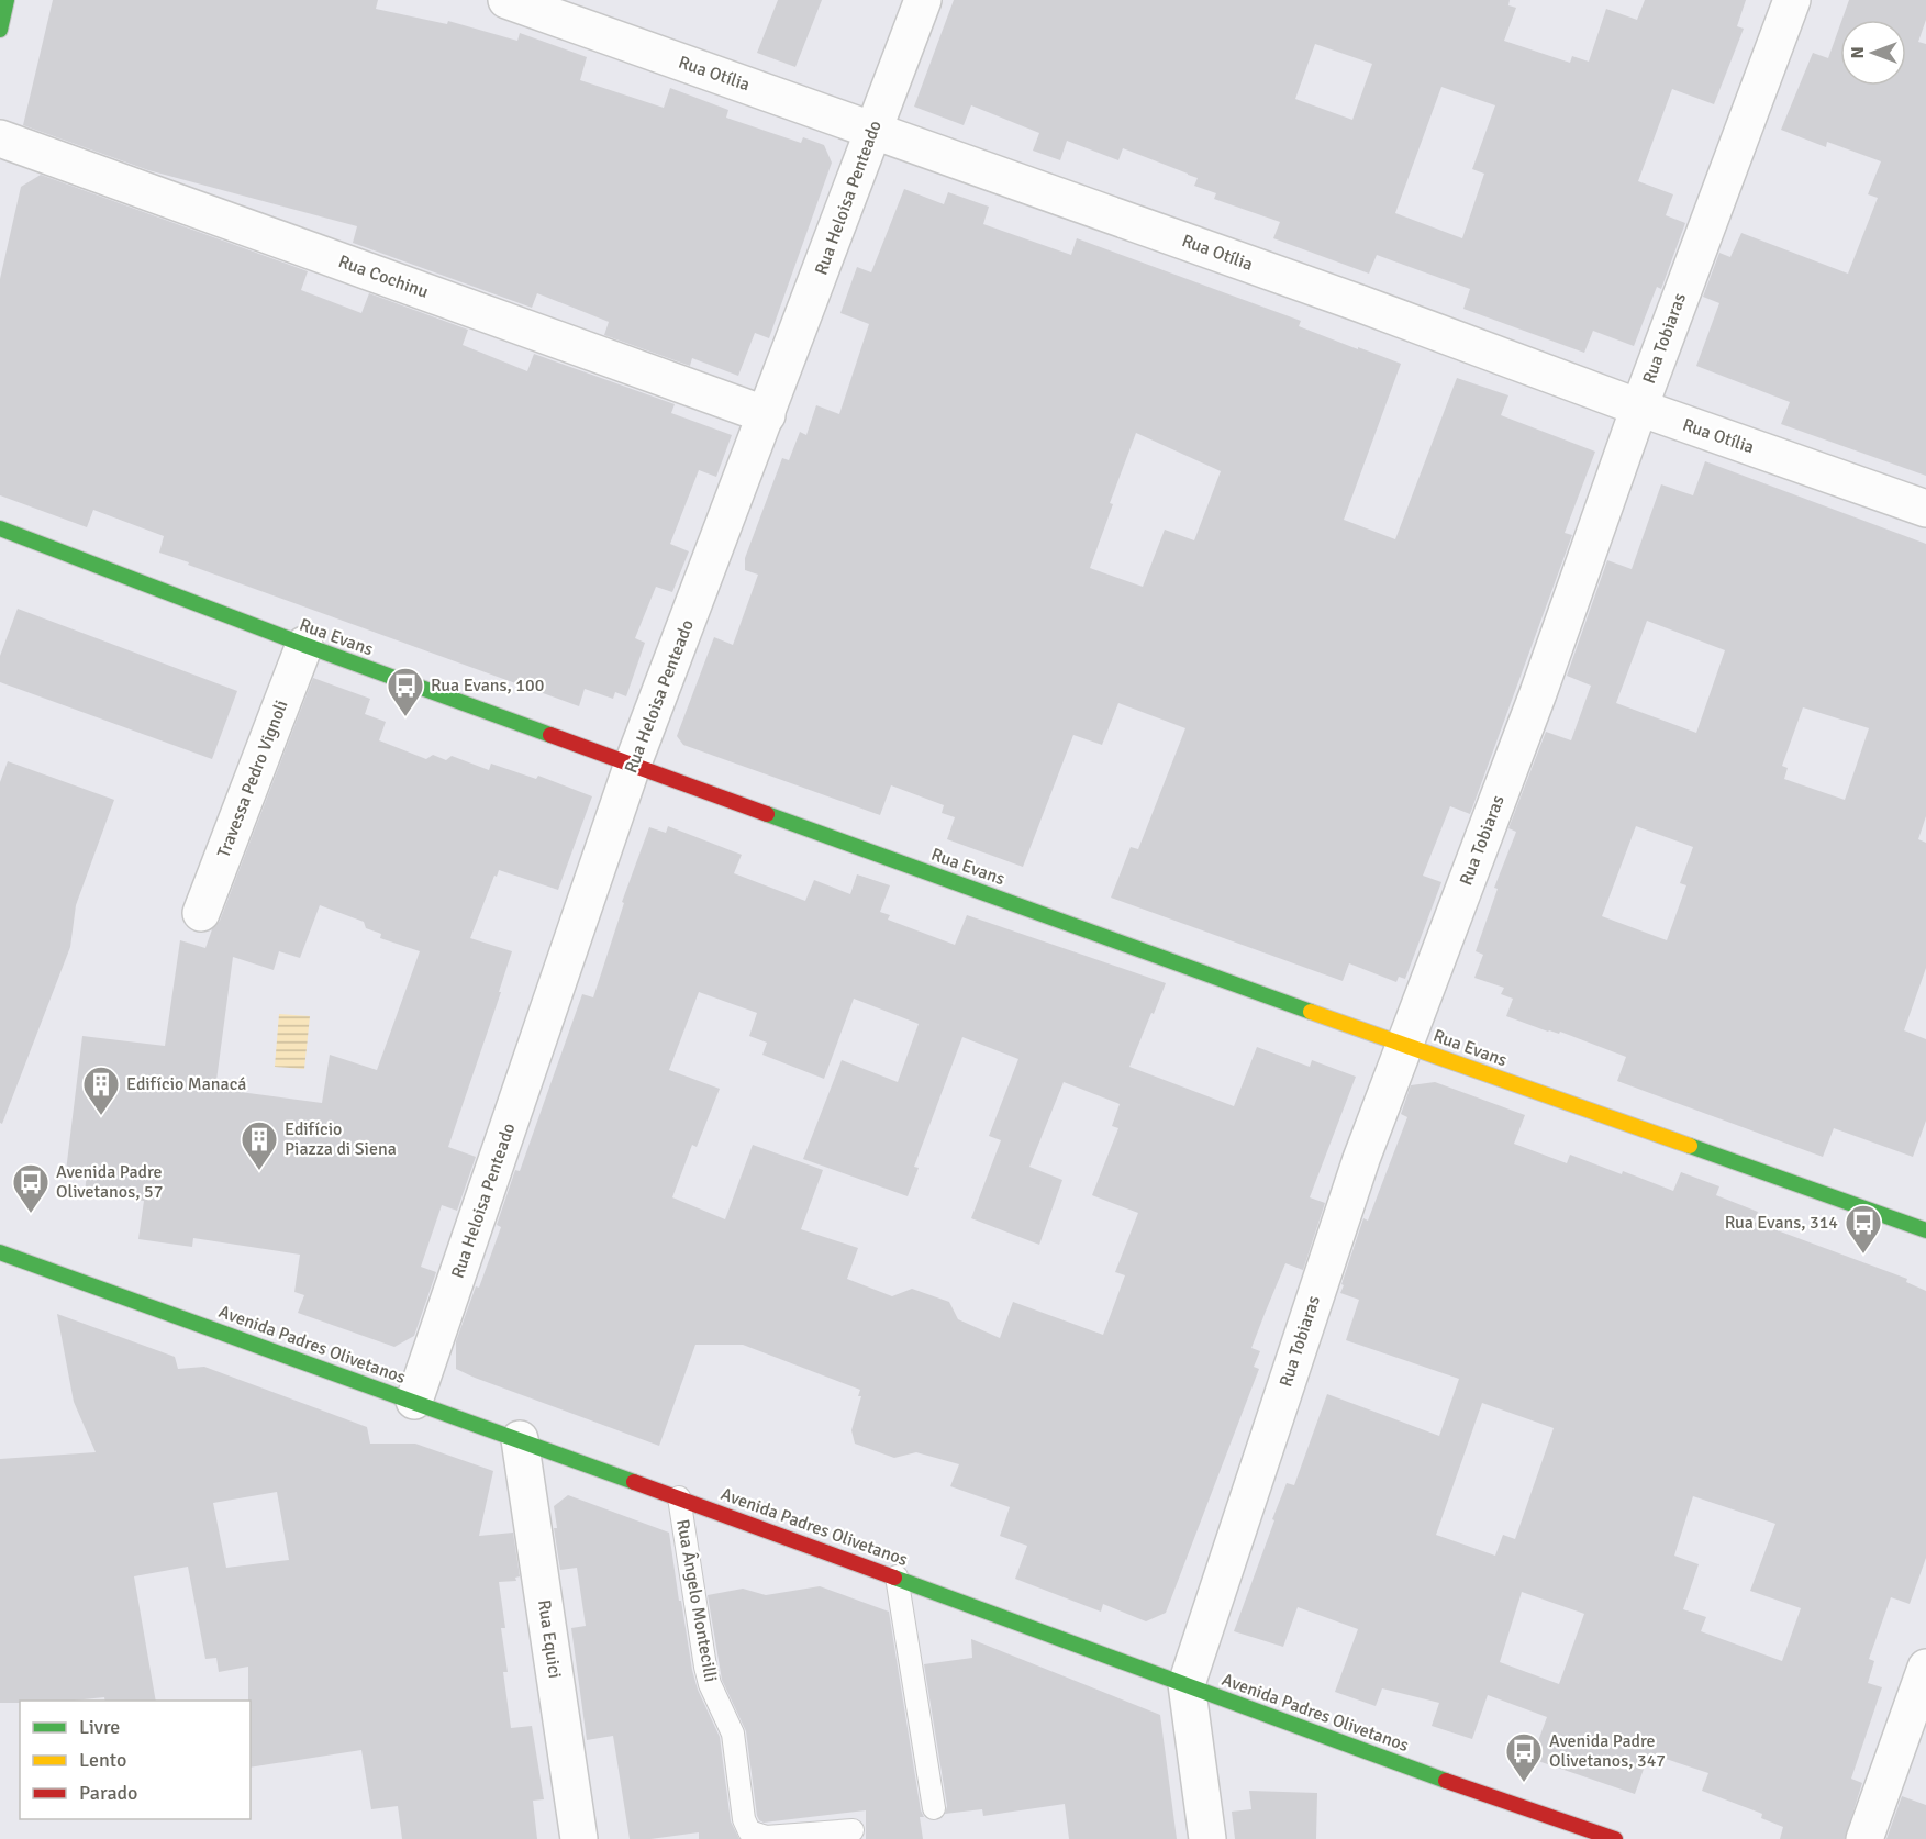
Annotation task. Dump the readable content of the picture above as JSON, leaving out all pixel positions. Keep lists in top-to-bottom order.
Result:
{
  "streets": {
    "street": [
      "Rua Otília",
      "Rua Heloisa Penteado",
      "Rua Cochinu",
      "Rua Tobiaras",
      "Rua Evans",
      "Travessa Pedro Vignoli",
      "Avenida Padres Olivetanos",
      "Rua Equici"
    ],
    "lane": ["Rua Ângelo Montecilli"]
  },
  "crossings": [
    ["Rua Otília", "Rua Heloisa Penteado"],
    ["Rua Otília", "Rua Tobiaras"],
    ["Rua Heloisa Penteado", "Rua Cochinu"],
    ["Rua Heloisa Penteado", "Rua Evans"],
    ["Rua Heloisa Penteado", "Avenida Padres Olivetanos"],
    ["Rua Tobiaras", "Rua Evans"],
    ["Rua Tobiaras", "Avenida Padres Olivetanos"],
    ["Rua Evans", "Travessa Pedro Vignoli"],
    ["Avenida Padres Olivetanos", "Rua Ângelo Montecilli"],
    ["Avenida Padres Olivetanos", "Rua Equici"]
  ],
  "places": {
    "bus stop": [
      "Rua Evans, 100",
      "Avenida Padre Olivetanos, 57",
      "Rua Evans, 314",
      "Avenida Padre Olivetanos, 347"
    ],
    "building": ["Edifício Manacá", "Edifício Piazza di Siena"]
  },
  "legend": ["Livre", "Lento", "Parado"],
  "north": "left"
}
